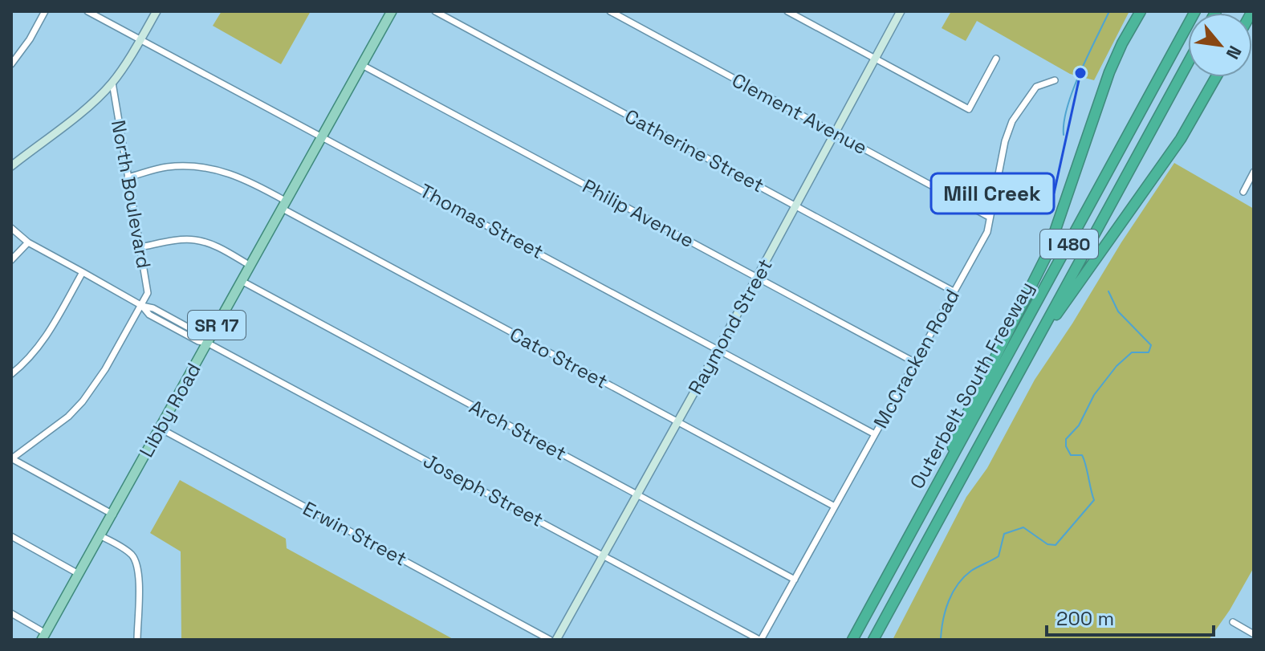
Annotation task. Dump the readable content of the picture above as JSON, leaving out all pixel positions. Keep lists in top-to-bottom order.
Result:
{
  "streets": {
    "highway": ["I 480", "Outerbelt South Freeway"],
    "main road": ["SR 17", "Libby Road"],
    "street": [
      "Clement Avenue",
      "Catherine Street",
      "North Boulevard",
      "Philip Avenue",
      "Thomas Street",
      "Raymond Street",
      "Cato Street",
      "McCracken Road",
      "Arch Street",
      "Joseph Street",
      "Erwin Street"
    ]
  },
  "crossings": [
    ["Clement Avenue", "Raymond Street"],
    ["Clement Avenue", "McCracken Road"],
    ["Catherine Street", "Raymond Street"],
    ["Catherine Street", "McCracken Road"],
    ["North Boulevard", "Cato Street"],
    ["North Boulevard", "Joseph Street"],
    ["Philip Avenue", "Raymond Street"],
    ["Philip Avenue", "McCracken Road"],
    ["Philip Avenue", "Libby Road"],
    ["Thomas Street", "Raymond Street"],
    ["Thomas Street", "McCracken Road"],
    ["Thomas Street", "Libby Road"],
    ["Raymond Street", "Cato Street"],
    ["Raymond Street", "Arch Street"],
    ["Raymond Street", "Joseph Street"],
    ["Cato Street", "McCracken Road"],
    ["Cato Street", "Libby Road"],
    ["McCracken Road", "Arch Street"],
    ["McCracken Road", "Joseph Street"],
    ["Libby Road", "Arch Street"],
    ["Libby Road", "Joseph Street"],
    ["Libby Road", "Erwin Street"]
  ],
  "places": ["Mill Creek"],
  "scale_bar": "200 m",
  "north": "bottom right"
}
